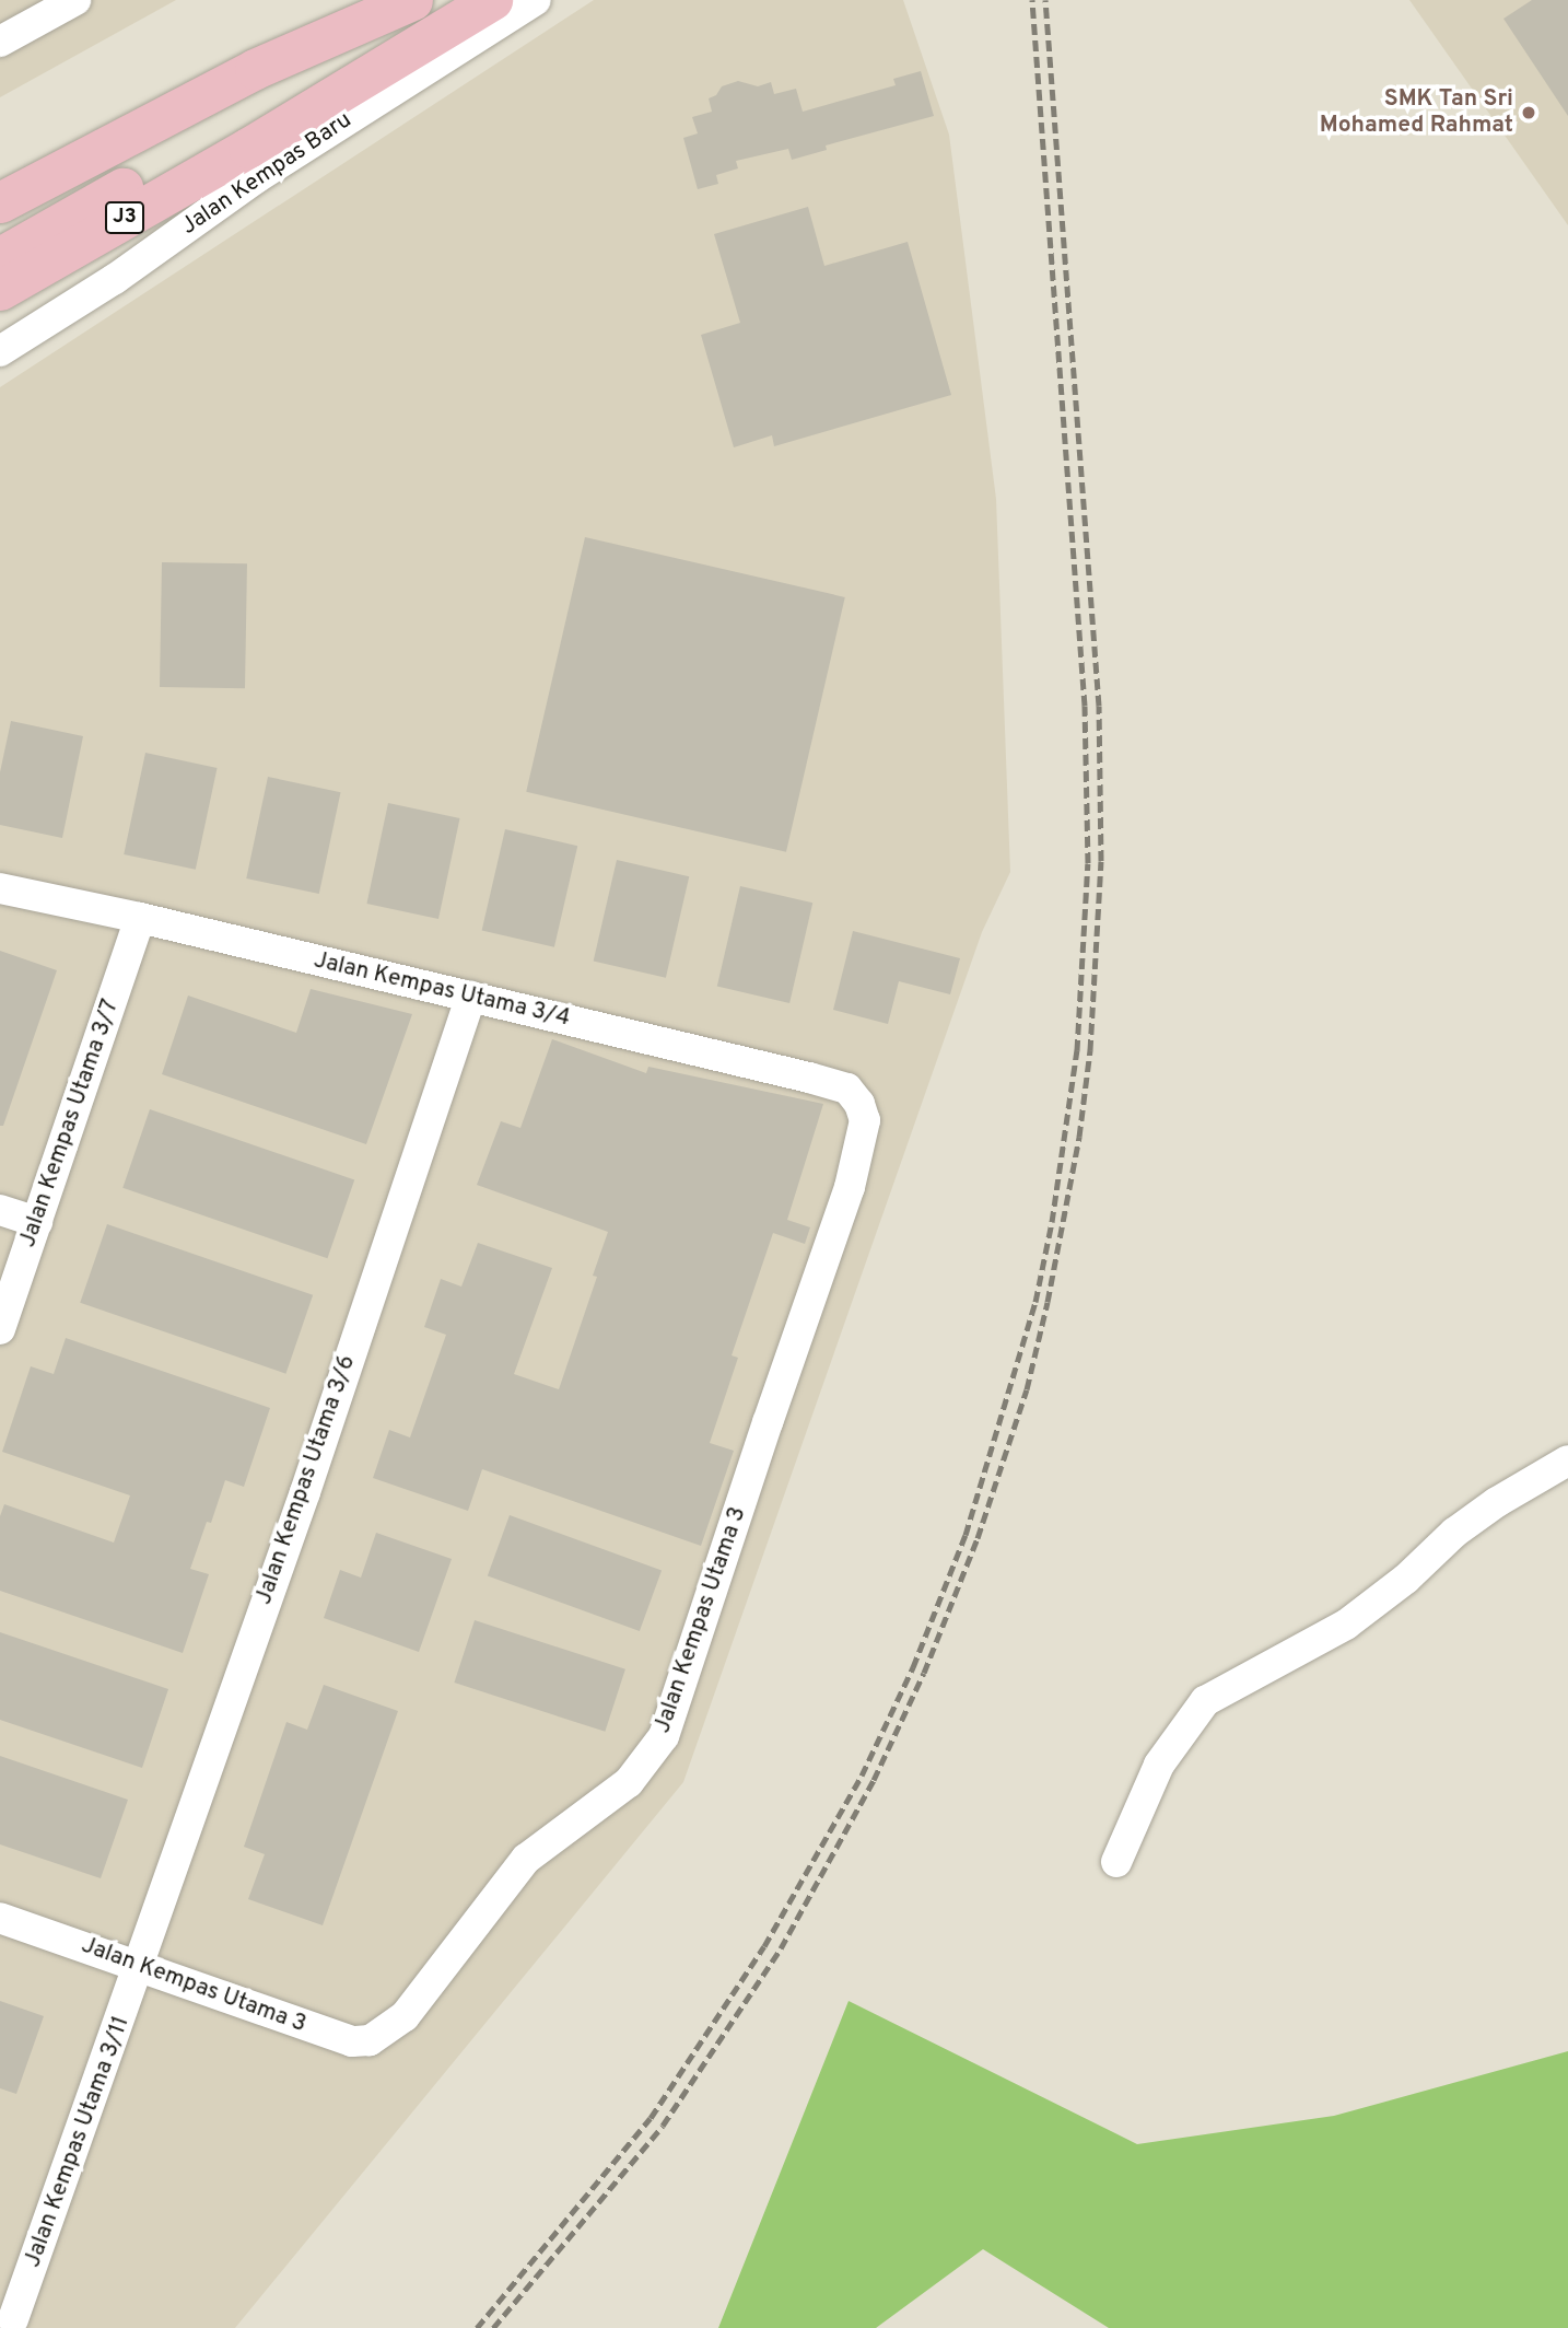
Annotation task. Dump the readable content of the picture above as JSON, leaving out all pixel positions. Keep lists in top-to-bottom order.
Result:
{
  "streets": {
    "main road": ["Jalan Kempas Baru", "J3"],
    "street": [
      "Jalan Kempas Utama 3/4",
      "Jalan Kempas Utama 3/7",
      "Jalan Kempas Utama 3/6",
      "Jalan Kempas Utama 3",
      "Jalan Kempas Utama 3/11"
    ]
  },
  "crossings": [
    ["Jalan Kempas Utama 3/4", "Jalan Kempas Utama 3/7"],
    ["Jalan Kempas Utama 3/4", "Jalan Kempas Utama 3/6"],
    ["Jalan Kempas Utama 3/4", "Jalan Kempas Utama 3"],
    ["Jalan Kempas Utama 3/6", "Jalan Kempas Utama 3"],
    ["Jalan Kempas Utama 3/6", "Jalan Kempas Utama 3/11"],
    ["Jalan Kempas Utama 3", "Jalan Kempas Utama 3/11"]
  ],
  "places": ["SMK Tan Sri Mohamed Rahmat"]
}
